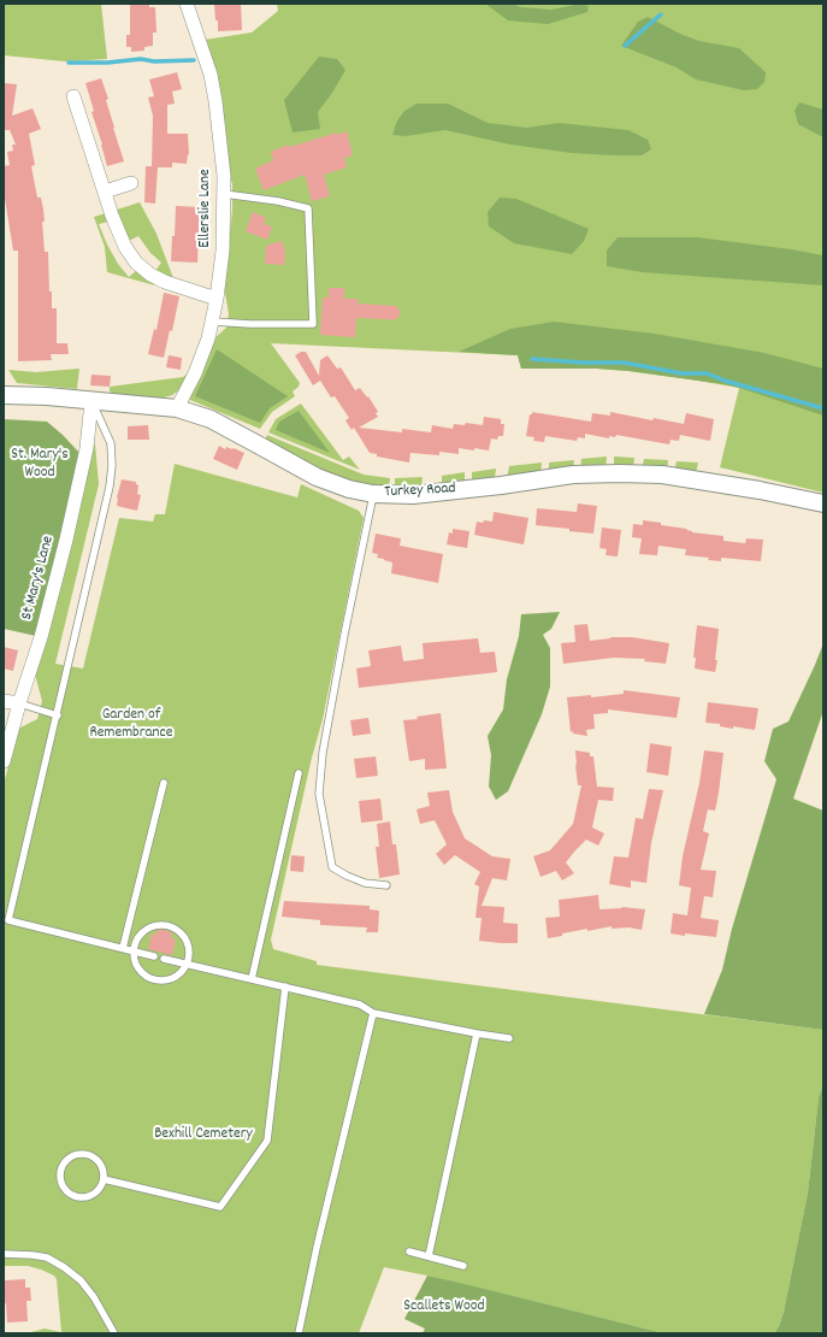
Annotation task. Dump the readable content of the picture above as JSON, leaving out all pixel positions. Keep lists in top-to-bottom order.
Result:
{
  "streets": {
    "street": ["Ellerslie Lane", "Turkey Road", "St Mary's Lane"]
  },
  "crossings": [
    ["Ellerslie Lane", "Turkey Road"],
    ["Turkey Road", "St Mary's Lane"]
  ],
  "parks": [
    "St. Mary's Wood",
    "Garden of Remembrance",
    "Bexhill Cemetery",
    "Scallets Wood"
  ]
}
